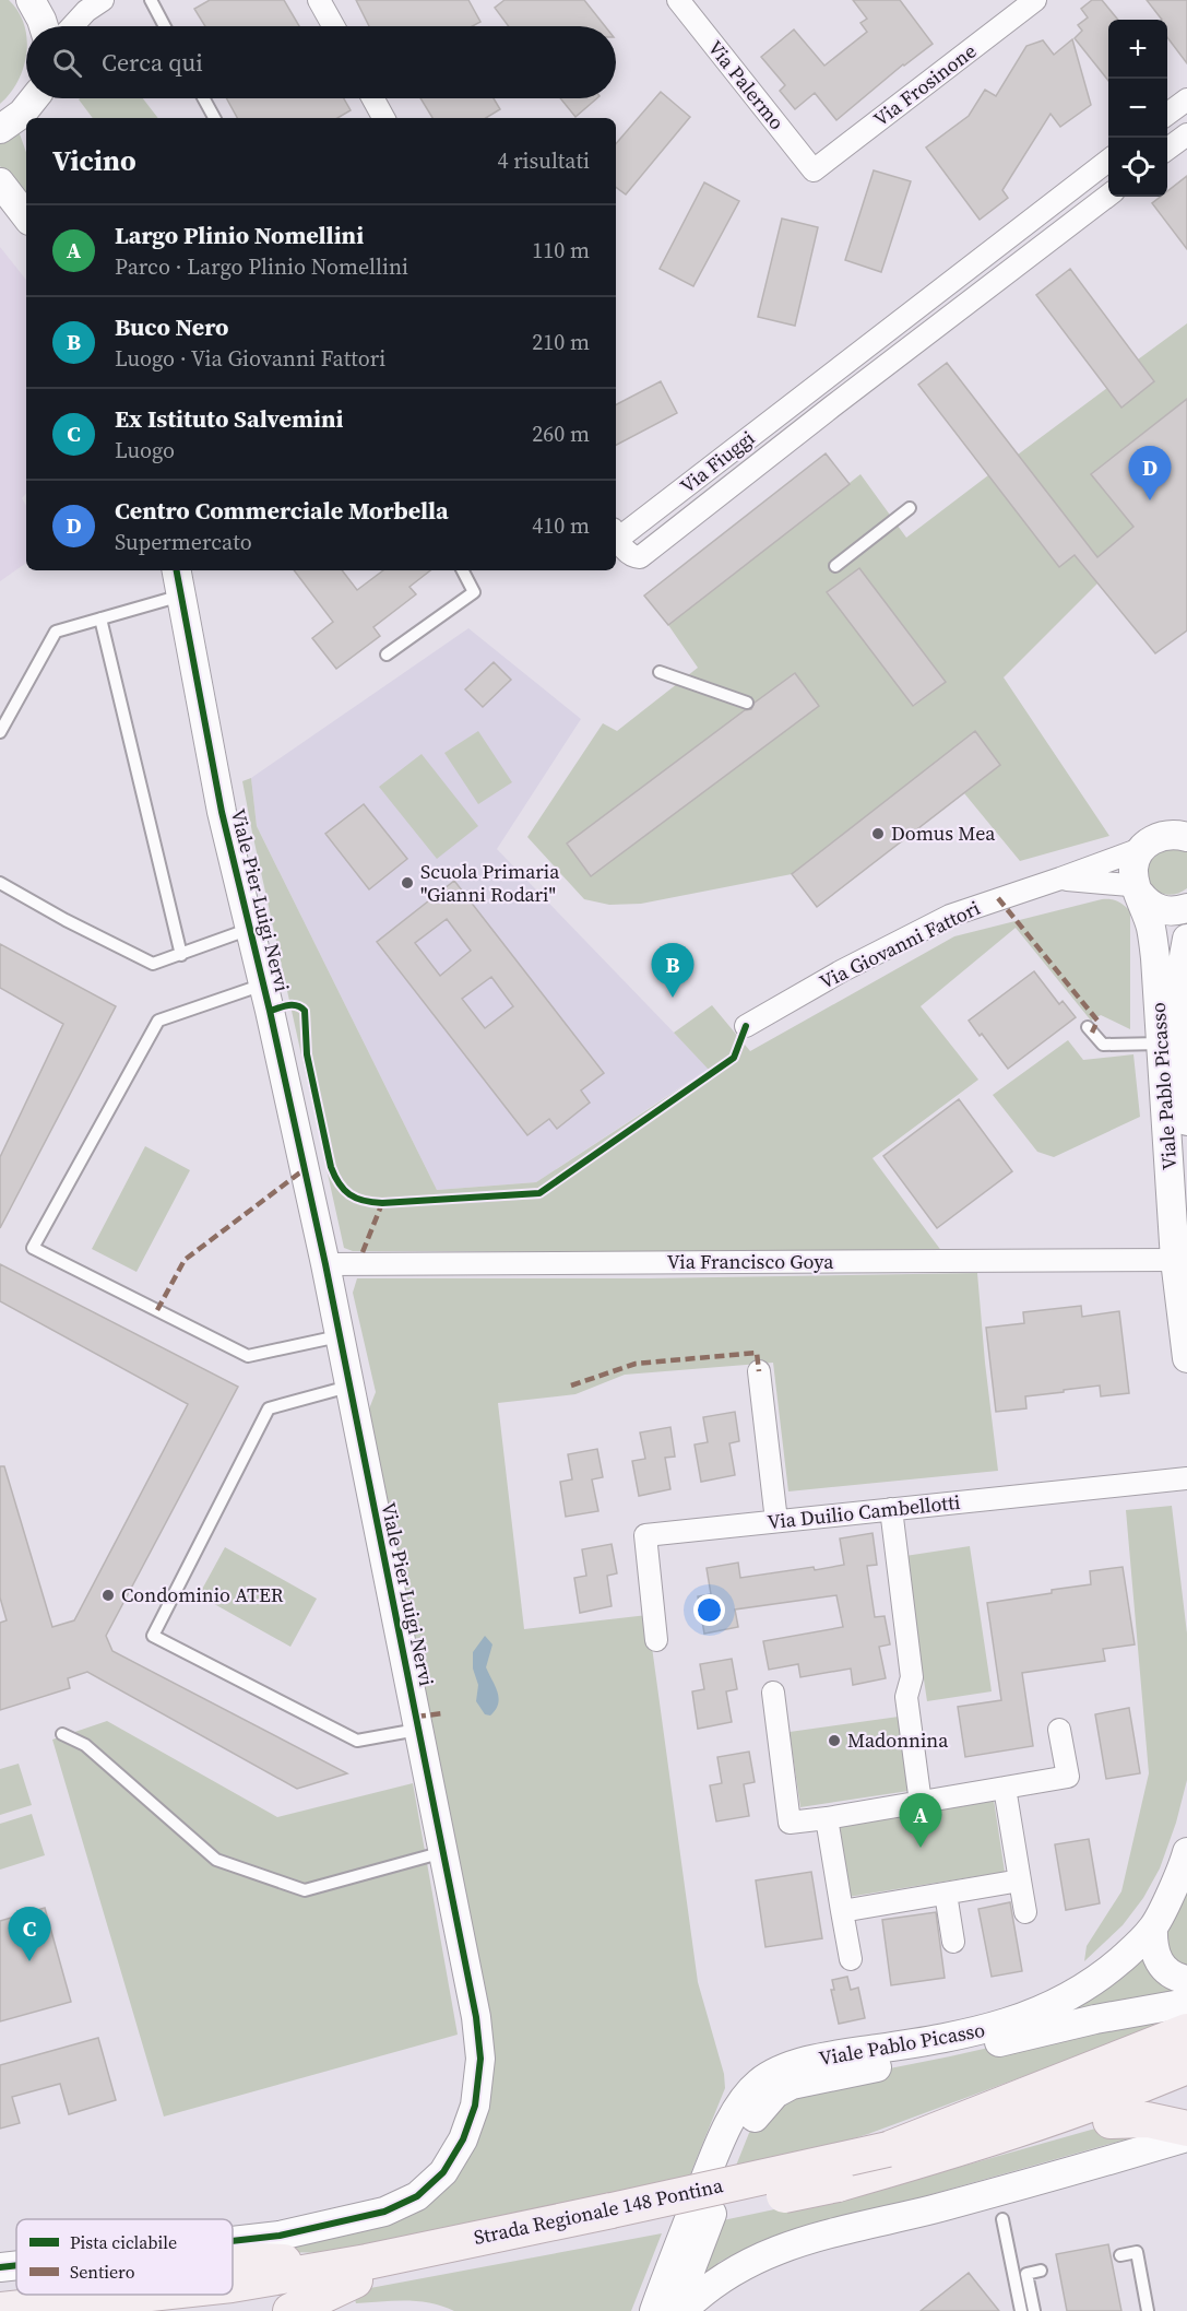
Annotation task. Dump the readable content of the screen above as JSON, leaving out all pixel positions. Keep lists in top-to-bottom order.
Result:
{
  "streets": {
    "main road": ["Strada Regionale 148 Pontina"],
    "street": [
      "Via Palermo",
      "Via Frosinone",
      "Via Fiuggi",
      "Viale Pier Luigi Nervi",
      "Via Giovanni Fattori",
      "Viale Pablo Picasso",
      "Via Francisco Goya",
      "Via Duilio Cambellotti"
    ]
  },
  "crossings": [
    ["Via Palermo", "Via Frosinone"],
    ["Viale Pier Luigi Nervi", "Via Francisco Goya"],
    ["Via Giovanni Fattori", "Viale Pablo Picasso"],
    ["Viale Pablo Picasso", "Via Francisco Goya"]
  ],
  "places": [
    "Domus Mea",
    "Scuola Primaria \"Gianni Rodari\"",
    "Condominio ATER",
    "Madonnina"
  ],
  "legend": ["Pista ciclabile", "Sentiero"],
  "page": {
    "map_buttons": ["+", "−"],
    "search": "Cerca qui",
    "heading": ["Vicino", "4 risultati"],
    "list": [
      {
        "mark": "A",
        "name": "Largo Plinio Nomellini",
        "note": "Parco · Largo Plinio Nomellini",
        "value": "110 m"
      },
      {
        "mark": "B",
        "name": "Buco Nero",
        "note": "Luogo · Via Giovanni Fattori",
        "value": "210 m"
      },
      {
        "mark": "C",
        "name": "Ex Istituto Salvemini",
        "note": "Luogo",
        "value": "260 m"
      },
      {
        "mark": "D",
        "name": "Centro Commerciale Morbella",
        "note": "Supermercato",
        "value": "410 m"
      }
    ],
    "pins": [
      "D",
      "B",
      "A",
      "C"
    ]
  }
}
